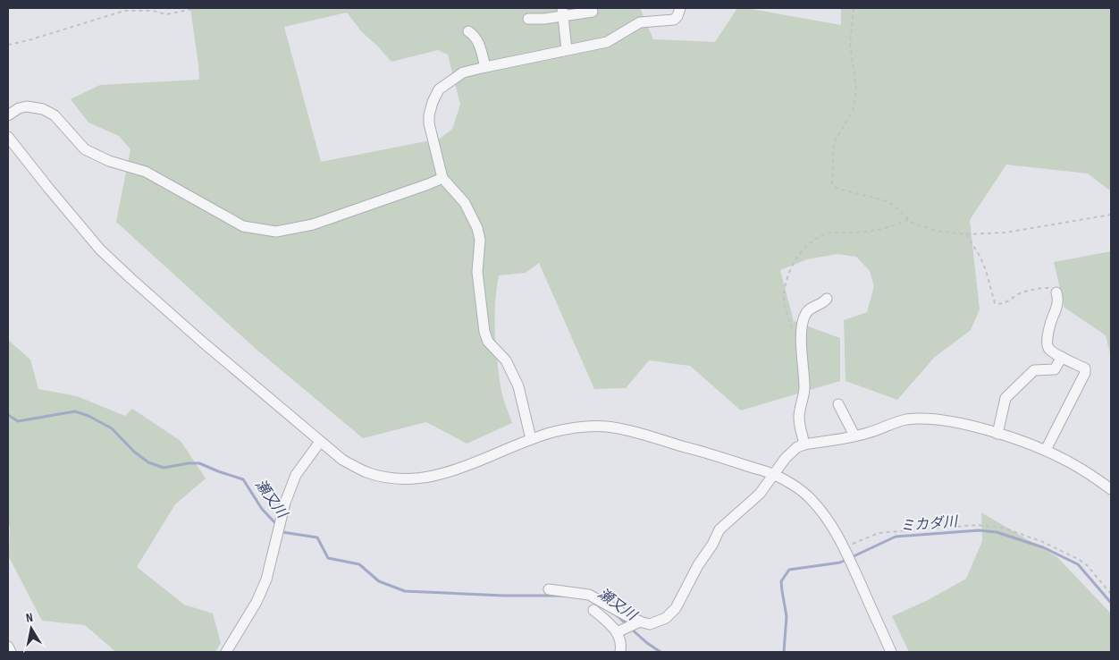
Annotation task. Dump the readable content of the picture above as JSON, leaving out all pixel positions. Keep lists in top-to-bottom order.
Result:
{
  "water": ["瀬又川", "ミカダ川"],
  "north": "top"
}
